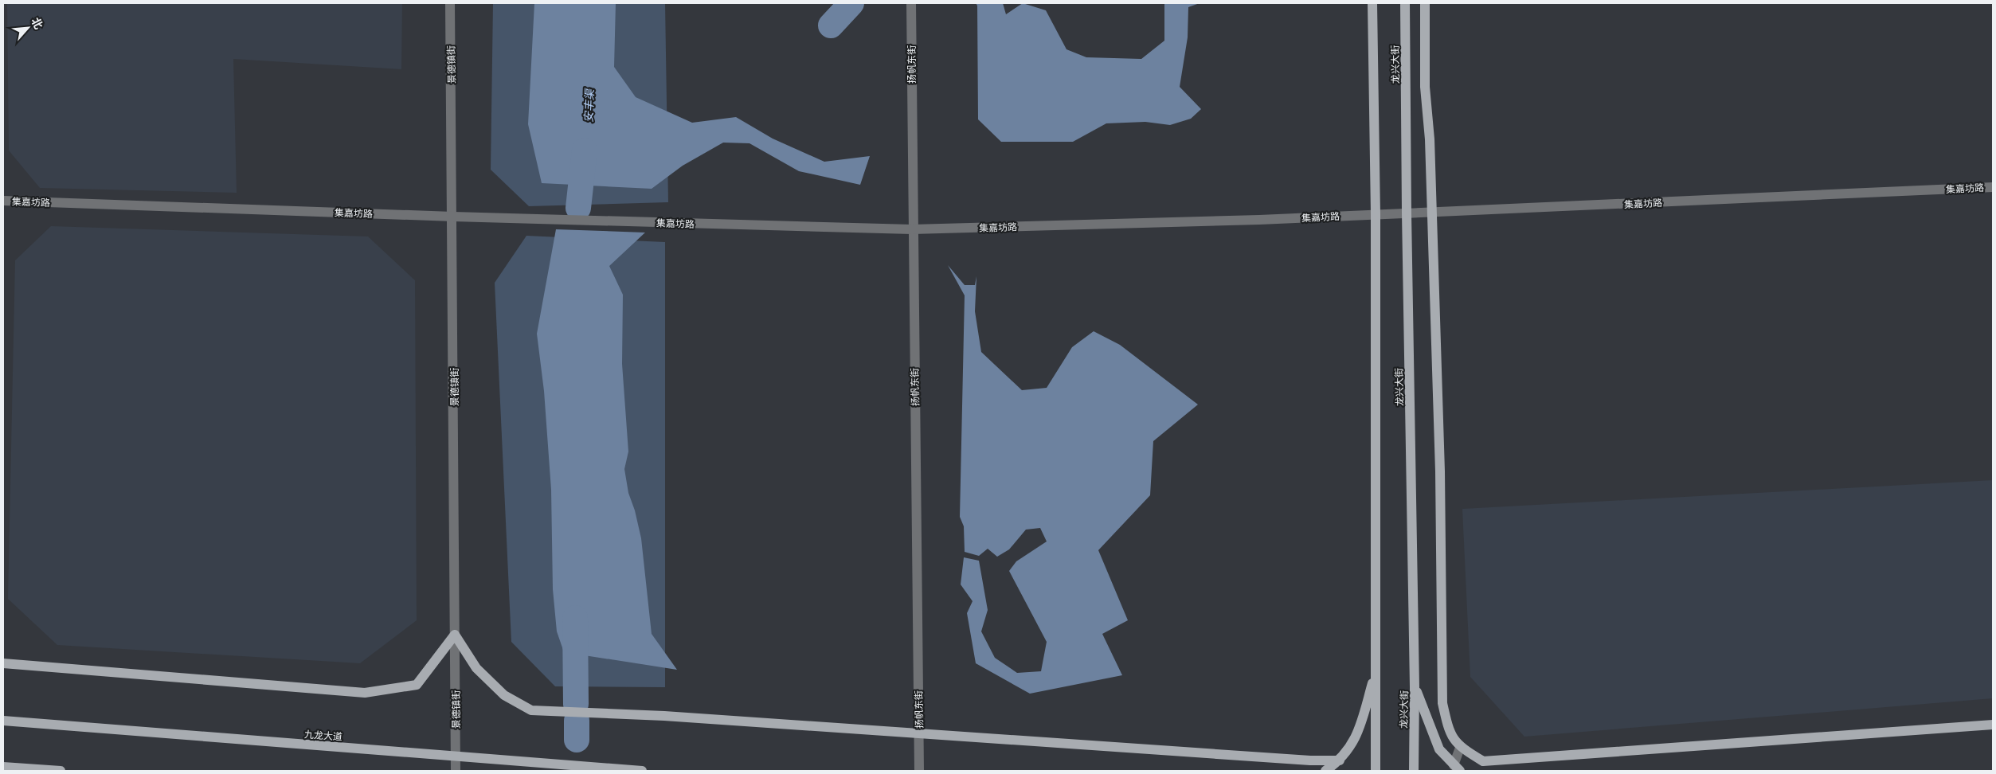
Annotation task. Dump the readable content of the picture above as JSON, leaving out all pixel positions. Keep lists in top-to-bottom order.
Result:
{
  "streets": {
    "main road": ["龙兴大街", "九龙大道"],
    "street": ["景德镇街", "扬帆东街", "集嘉坊路"]
  },
  "crossings": [
    ["景德镇街", "集嘉坊路"],
    ["景德镇街", "九龙大道"],
    ["扬帆东街", "集嘉坊路"],
    ["龙兴大街", "集嘉坊路"]
  ],
  "water": ["安丰渠"],
  "north": "top right"
}
